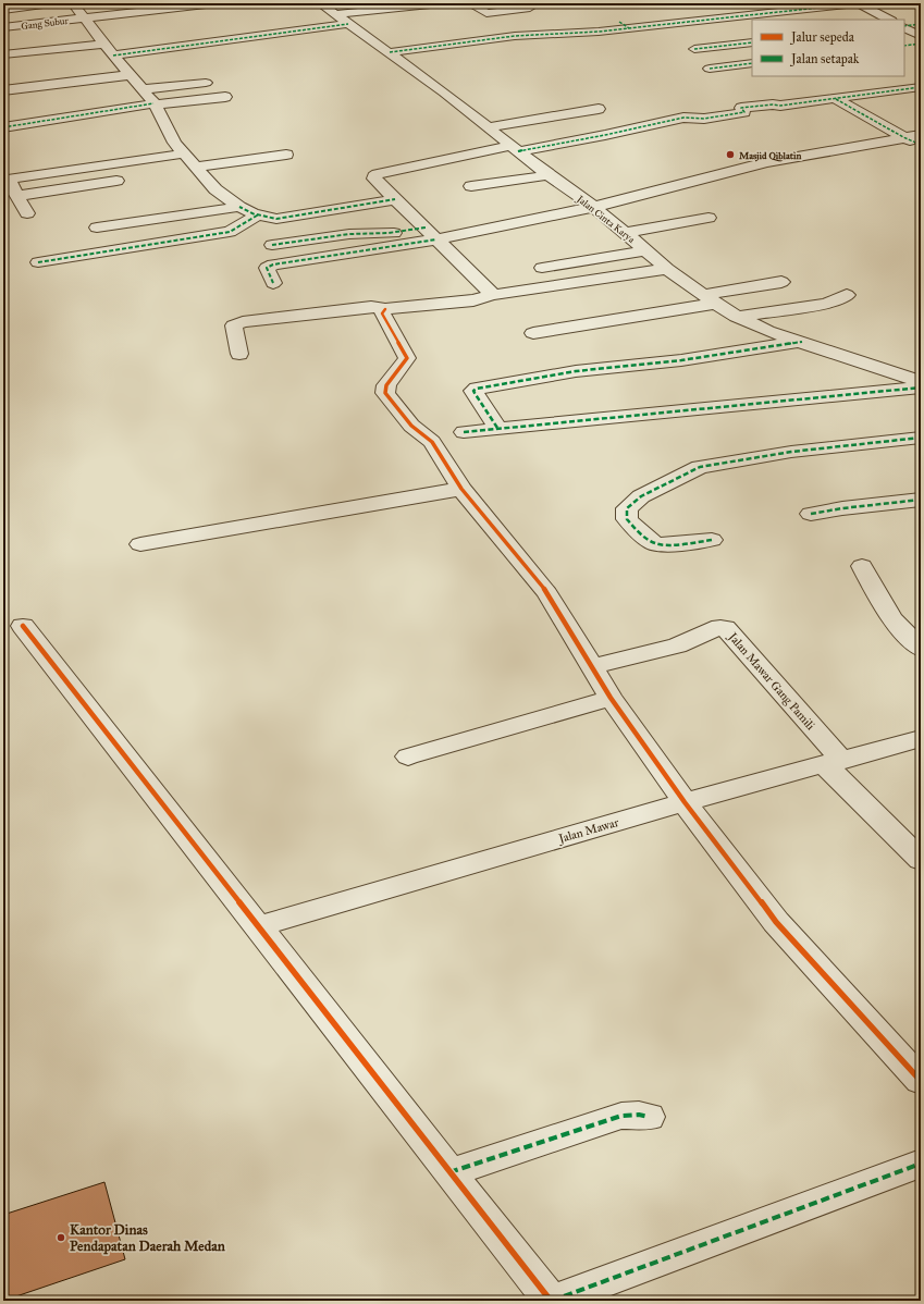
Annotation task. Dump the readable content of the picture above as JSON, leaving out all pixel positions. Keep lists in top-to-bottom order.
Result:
{
  "streets": {
    "street": [
      "Gang Subur",
      "Jalan Cinta Karya",
      "Jalan Mawar Gang Pamili",
      "Jalan Mawar"
    ]
  },
  "crossings": [
    ["Jalan Mawar Gang Pamili", "Jalan Mawar"]
  ],
  "places": ["Masjid Qiblatin", "Kantor Dinas Pendapatan Daerah Medan"],
  "legend": ["Jalur sepeda", "Jalan setapak"]
}
